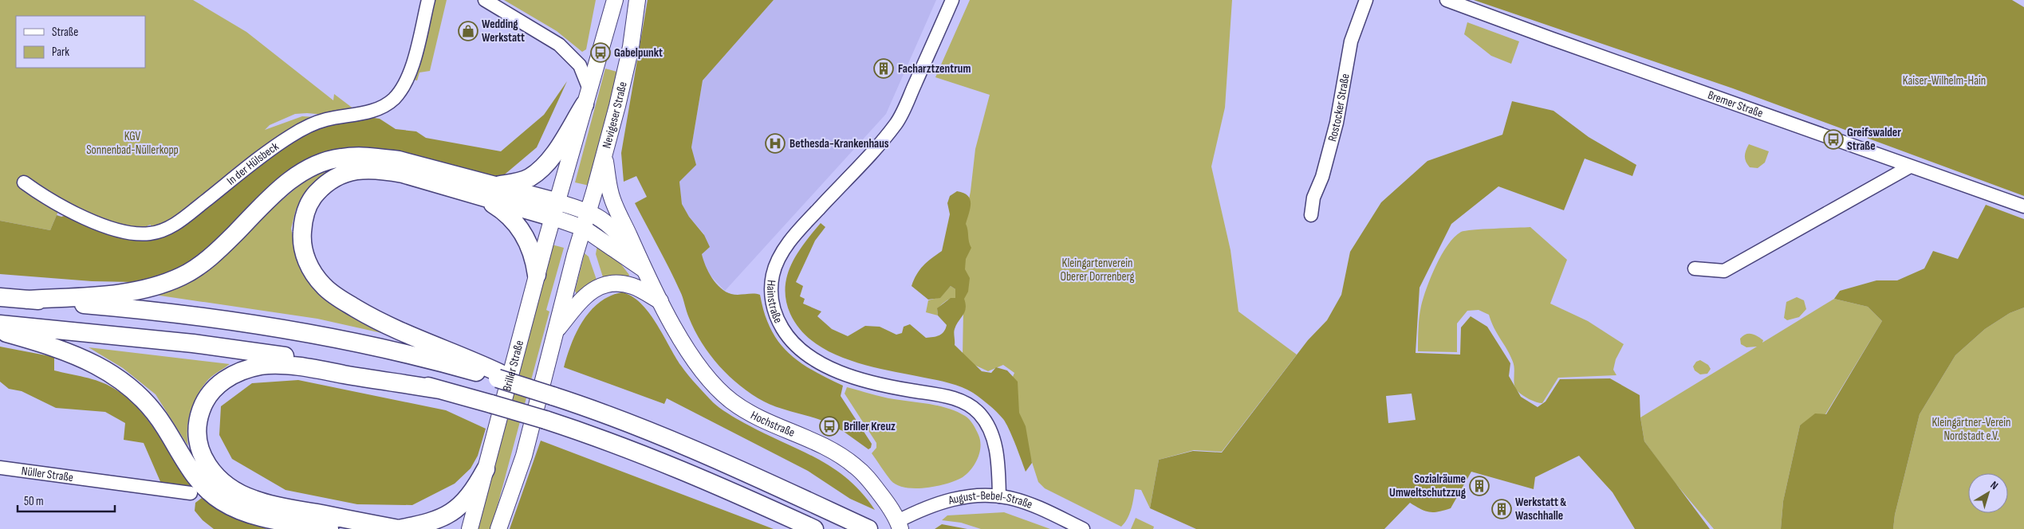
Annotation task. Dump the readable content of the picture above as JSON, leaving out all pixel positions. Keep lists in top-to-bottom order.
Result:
{
  "streets": {
    "main road": ["Nevigeser Straße", "Briller Straße", "Hochstraße"],
    "street": [
      "Bremer Straße",
      "Rostocker Straße",
      "In der Hülsbeck",
      "Hainstraße",
      "Nüller Straße",
      "August-Bebel-Straße"
    ]
  },
  "crossings": [
    ["Nevigeser Straße", "Hochstraße"],
    ["Hainstraße", "August-Bebel-Straße"],
    ["Briller Straße", "Hochstraße"],
    ["Hochstraße", "August-Bebel-Straße"]
  ],
  "parks": [
    "Kaiser-Wilhelm-Hain",
    "KGV Sonnenbad-Nüllerkopp",
    "Kleingartenverein Oberer Dorrenberg",
    "Kleingärtner-Verein Nordstadt e.V."
  ],
  "places": {
    "shop": ["Wedding Werkstatt"],
    "bus stop": ["Gabelpunkt", "Greifswalder Straße", "Briller Kreuz"],
    "building": ["Facharztzentrum", "Sozialräume Umweltschutzzug", "Werkstatt & Waschhalle"],
    "hospital": ["Bethesda-Krankenhaus"]
  },
  "legend": ["Straße", "Park"],
  "scale_bar": "50 m",
  "north": "top right"
}
